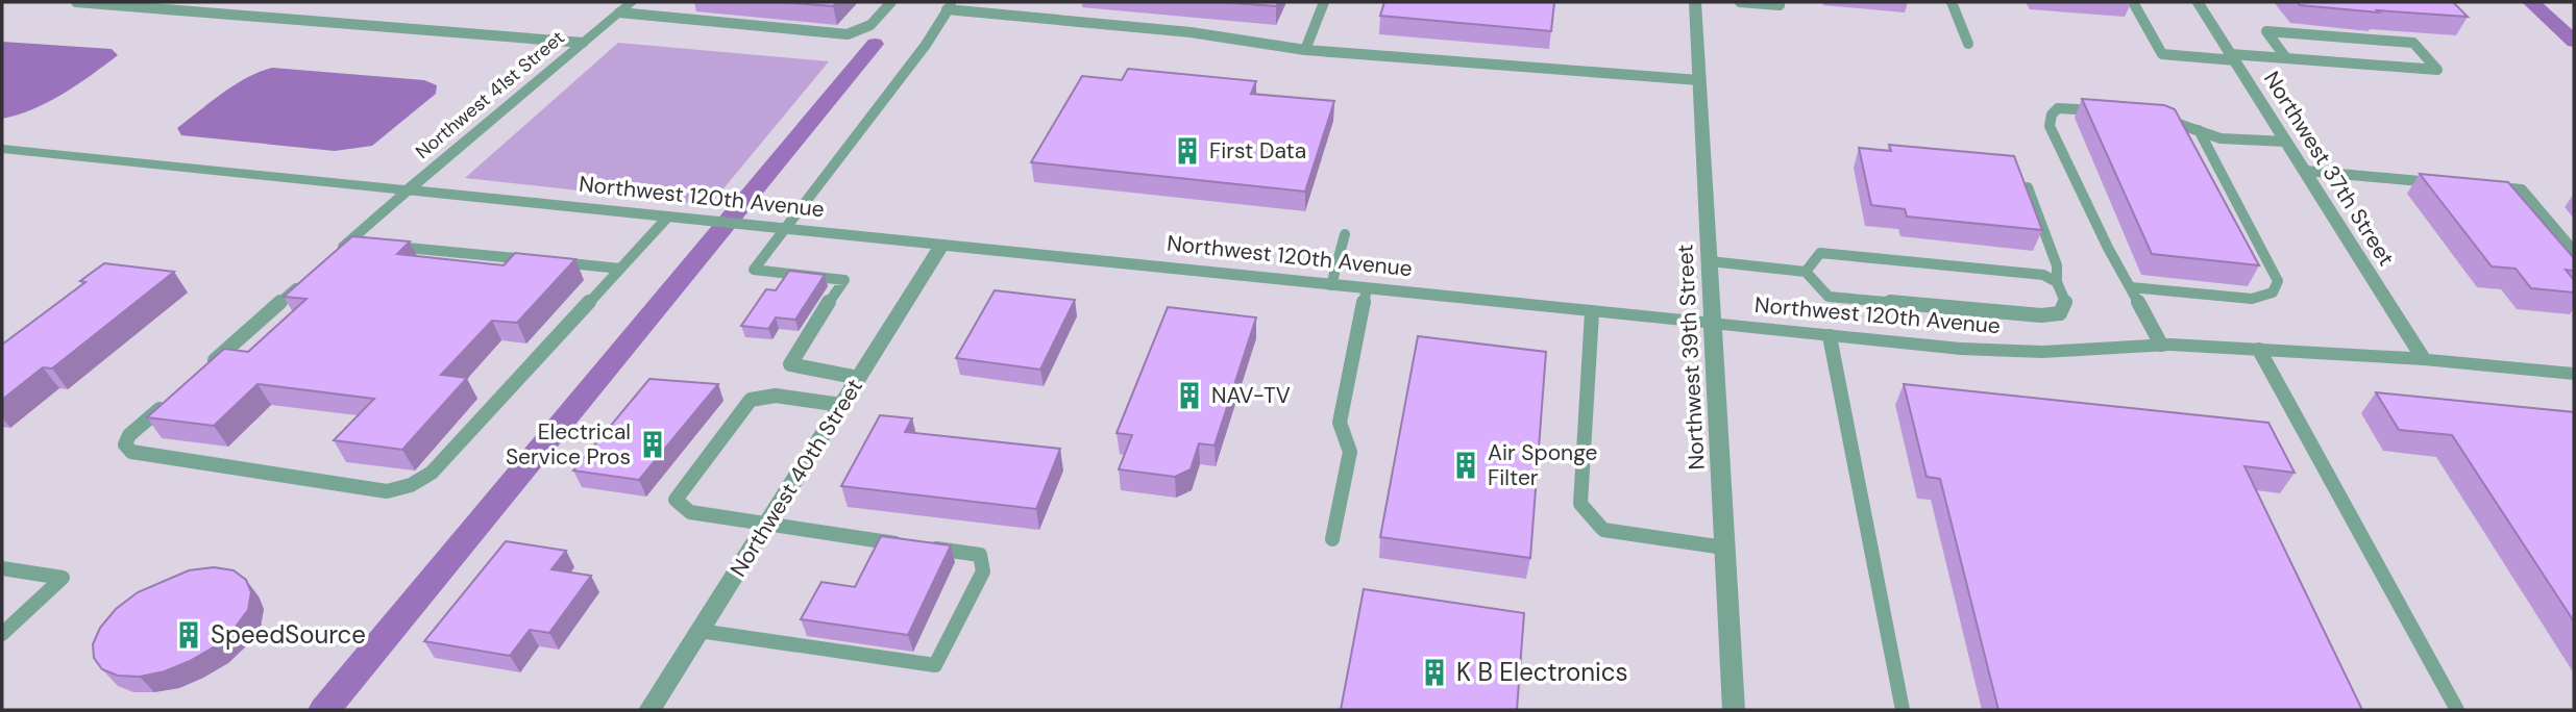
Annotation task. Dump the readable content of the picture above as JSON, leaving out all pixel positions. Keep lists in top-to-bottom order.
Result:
{
  "streets": {
    "street": [
      "Northwest 41st Street",
      "Northwest 37th Street",
      "Northwest 120th Avenue",
      "Northwest 39th Street",
      "Northwest 40th Street"
    ]
  },
  "crossings": [
    ["Northwest 41st Street", "Northwest 120th Avenue"],
    ["Northwest 37th Street", "Northwest 120th Avenue"],
    ["Northwest 120th Avenue", "Northwest 39th Street"],
    ["Northwest 120th Avenue", "Northwest 40th Street"]
  ],
  "places": {
    "building": [
      "First Data",
      "NAV-TV",
      "Electrical Service Pros",
      "Air Sponge Filter",
      "SpeedSource",
      "K B Electronics"
    ]
  }
}
